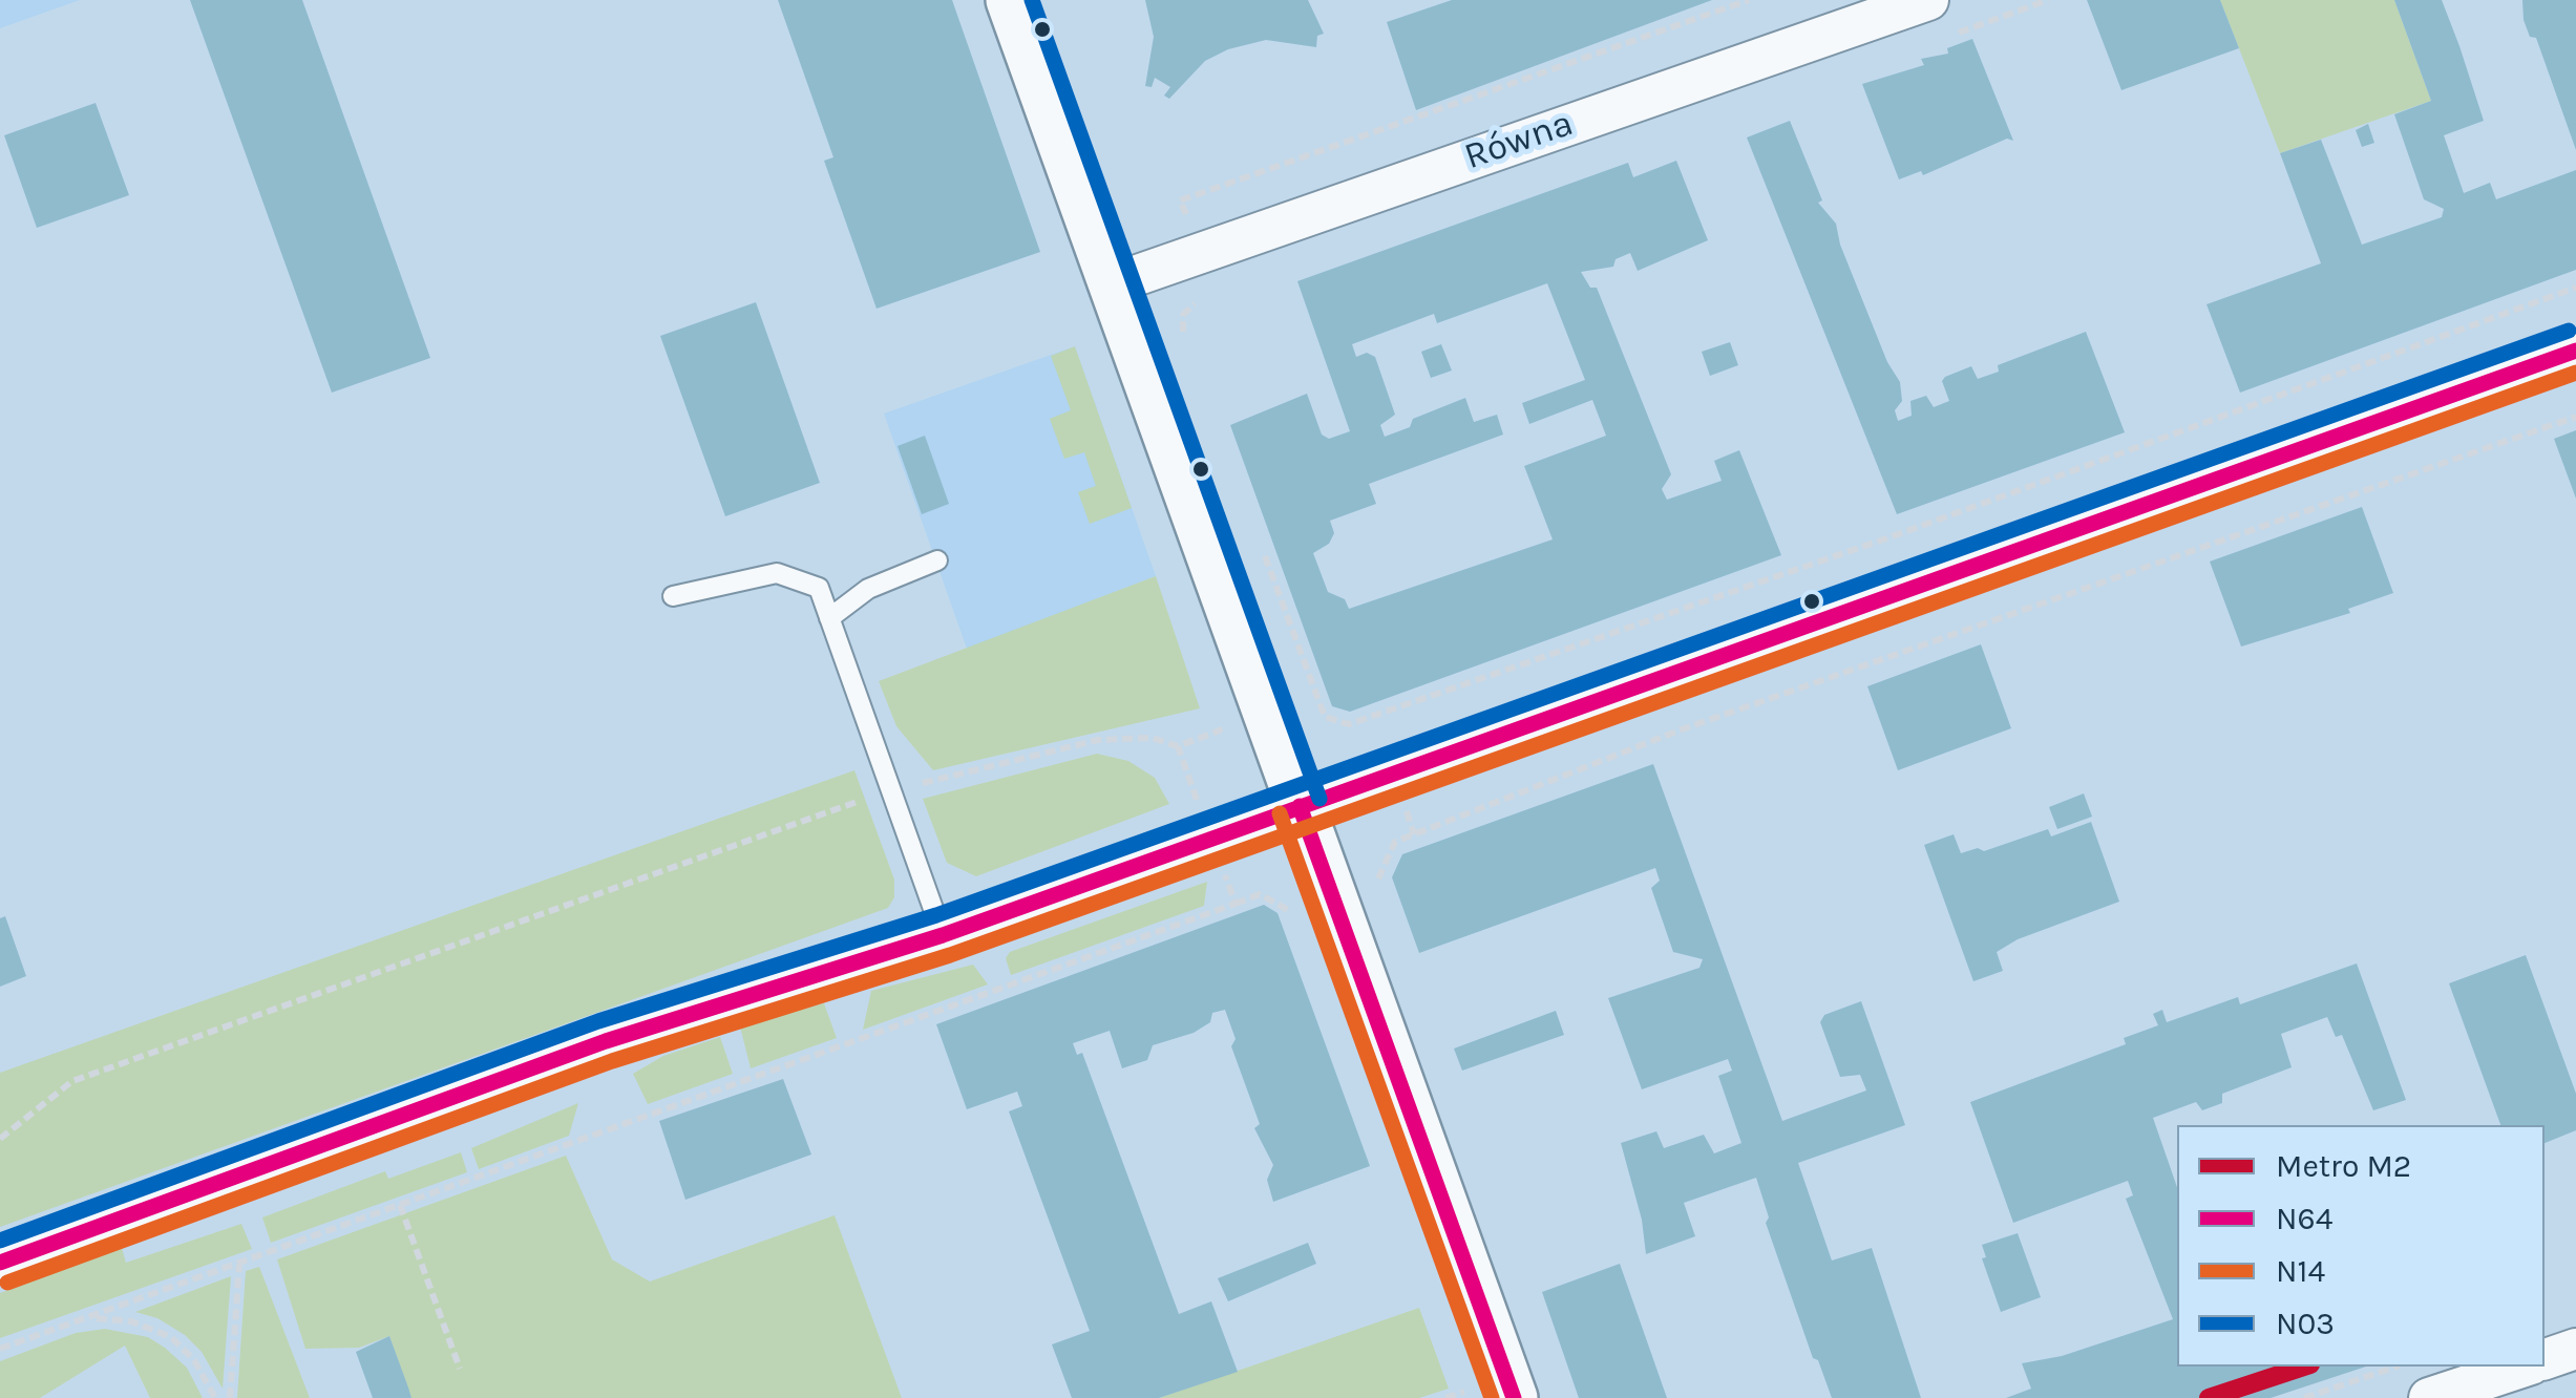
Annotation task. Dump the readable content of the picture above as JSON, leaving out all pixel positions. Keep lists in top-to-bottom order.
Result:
{
  "streets": {
    "street": ["Równa"]
  },
  "lines": [
    "transit line N03",
    "transit line N64",
    "transit line N14",
    "metro line M2"
  ],
  "legend": [
    "Metro M2",
    "N64",
    "N14",
    "N03"
  ]
}
